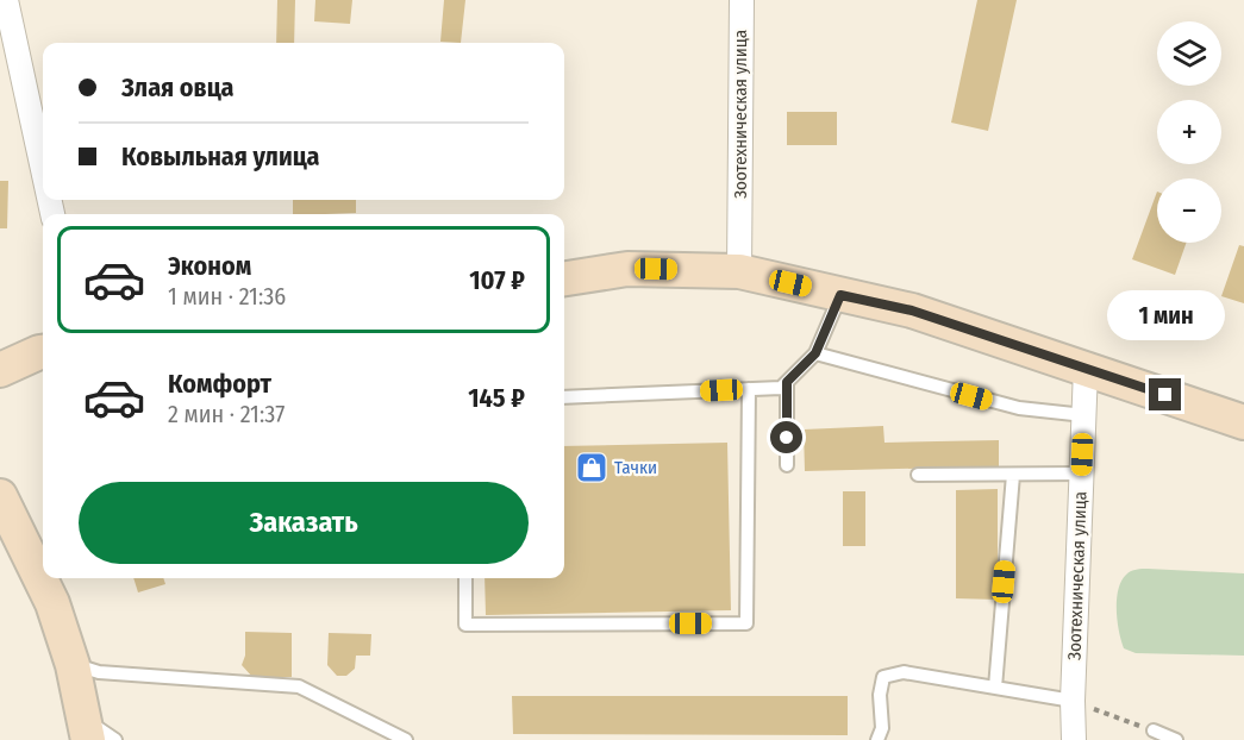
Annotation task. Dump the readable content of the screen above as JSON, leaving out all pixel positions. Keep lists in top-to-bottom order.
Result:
{
  "streets": {
    "street": ["Зоотехническая улица"]
  },
  "places": {
    "shop": ["Тачки"]
  },
  "page": {
    "map_buttons": ["+", "−"],
    "banner": ["Злая овца", "Ковыльная улица"],
    "list": [
      {
        "name": "Эконом",
        "note": "1 мин · 21:36",
        "value": "107 ₽"
      },
      {
        "name": "Комфорт",
        "note": "2 мин · 21:37",
        "value": "145 ₽"
      }
    ],
    "bubble": "1 мин",
    "buttons": "Заказать"
  }
}
